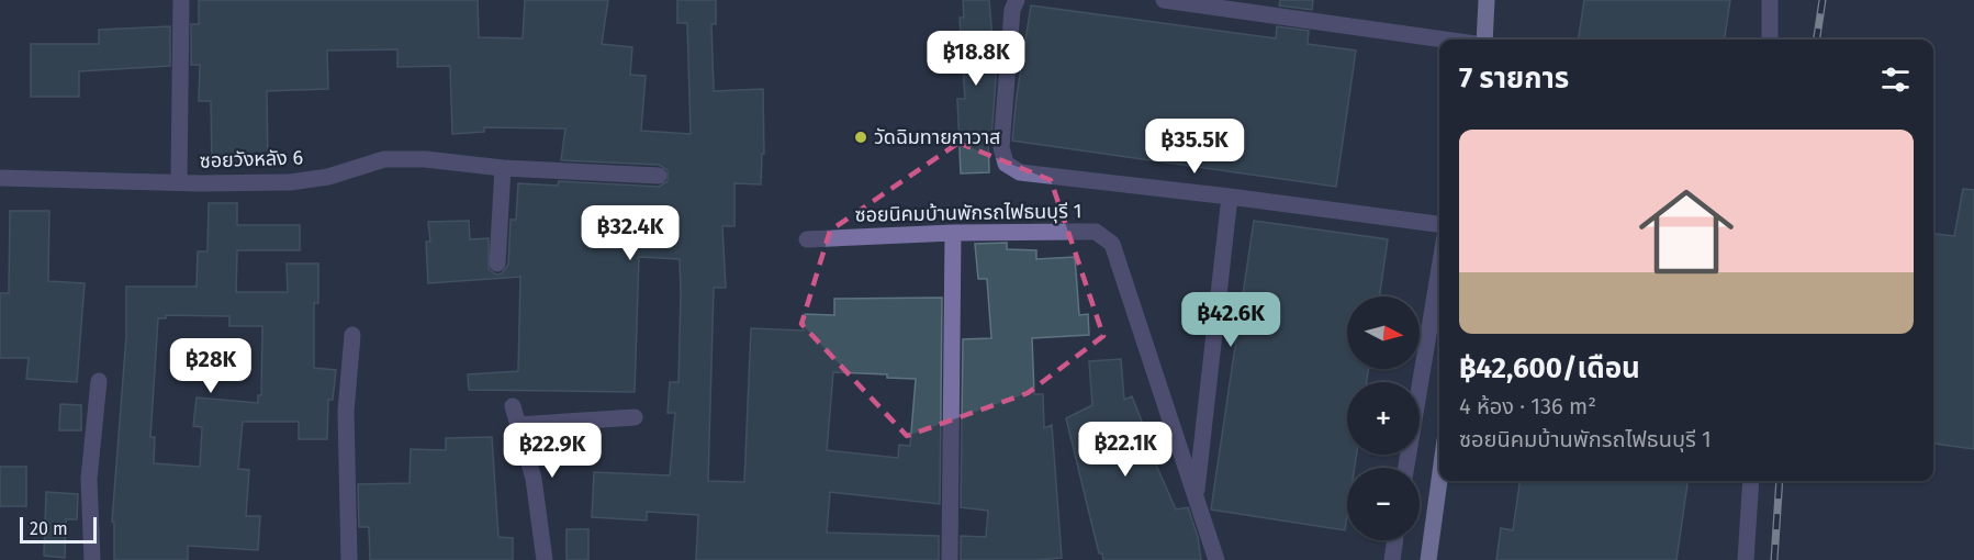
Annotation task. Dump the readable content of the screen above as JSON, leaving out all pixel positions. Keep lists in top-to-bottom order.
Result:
{
  "streets": {
    "street": ["ซอยวังหลัง 6", "ซอยนิคมบ้านพักรถไฟธนบุรี 1"]
  },
  "places": ["วัดฉิมทายกาวาส"],
  "scale_bar": "20 m",
  "north": "right",
  "page": {
    "price": [
      "฿18.8K",
      "฿35.5K",
      "฿32.4K",
      "฿42.6K",
      "฿28K",
      "฿22.1K",
      "฿22.9K"
    ],
    "heading": "7 รายการ",
    "list": [
      {
        "name": "฿42,600/เดือน",
        "note": "4 ห้อง · 136 m² · ซอยนิคมบ้านพักรถไฟธนบุรี 1"
      }
    ],
    "map_buttons": ["+", "−"],
    "scale": "20 m"
  }
}
